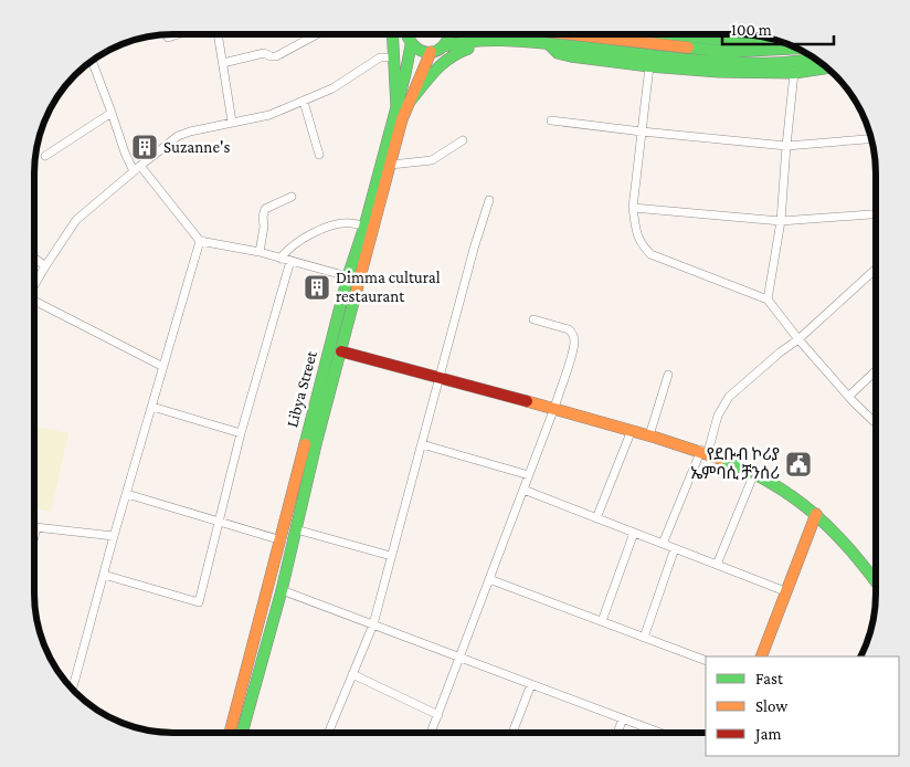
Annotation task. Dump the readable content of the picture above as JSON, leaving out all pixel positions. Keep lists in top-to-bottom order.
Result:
{
  "streets": {
    "main road": ["Libya Street"]
  },
  "places": {
    "building": ["Suzanne's", "Dimma cultural restaurant"],
    "public building": ["የደቡብ ኮሪያ ኤምባሲ ቻንሰሪ"]
  },
  "legend": ["Fast", "Slow", "Jam"],
  "scale_bar": "100 m"
}
